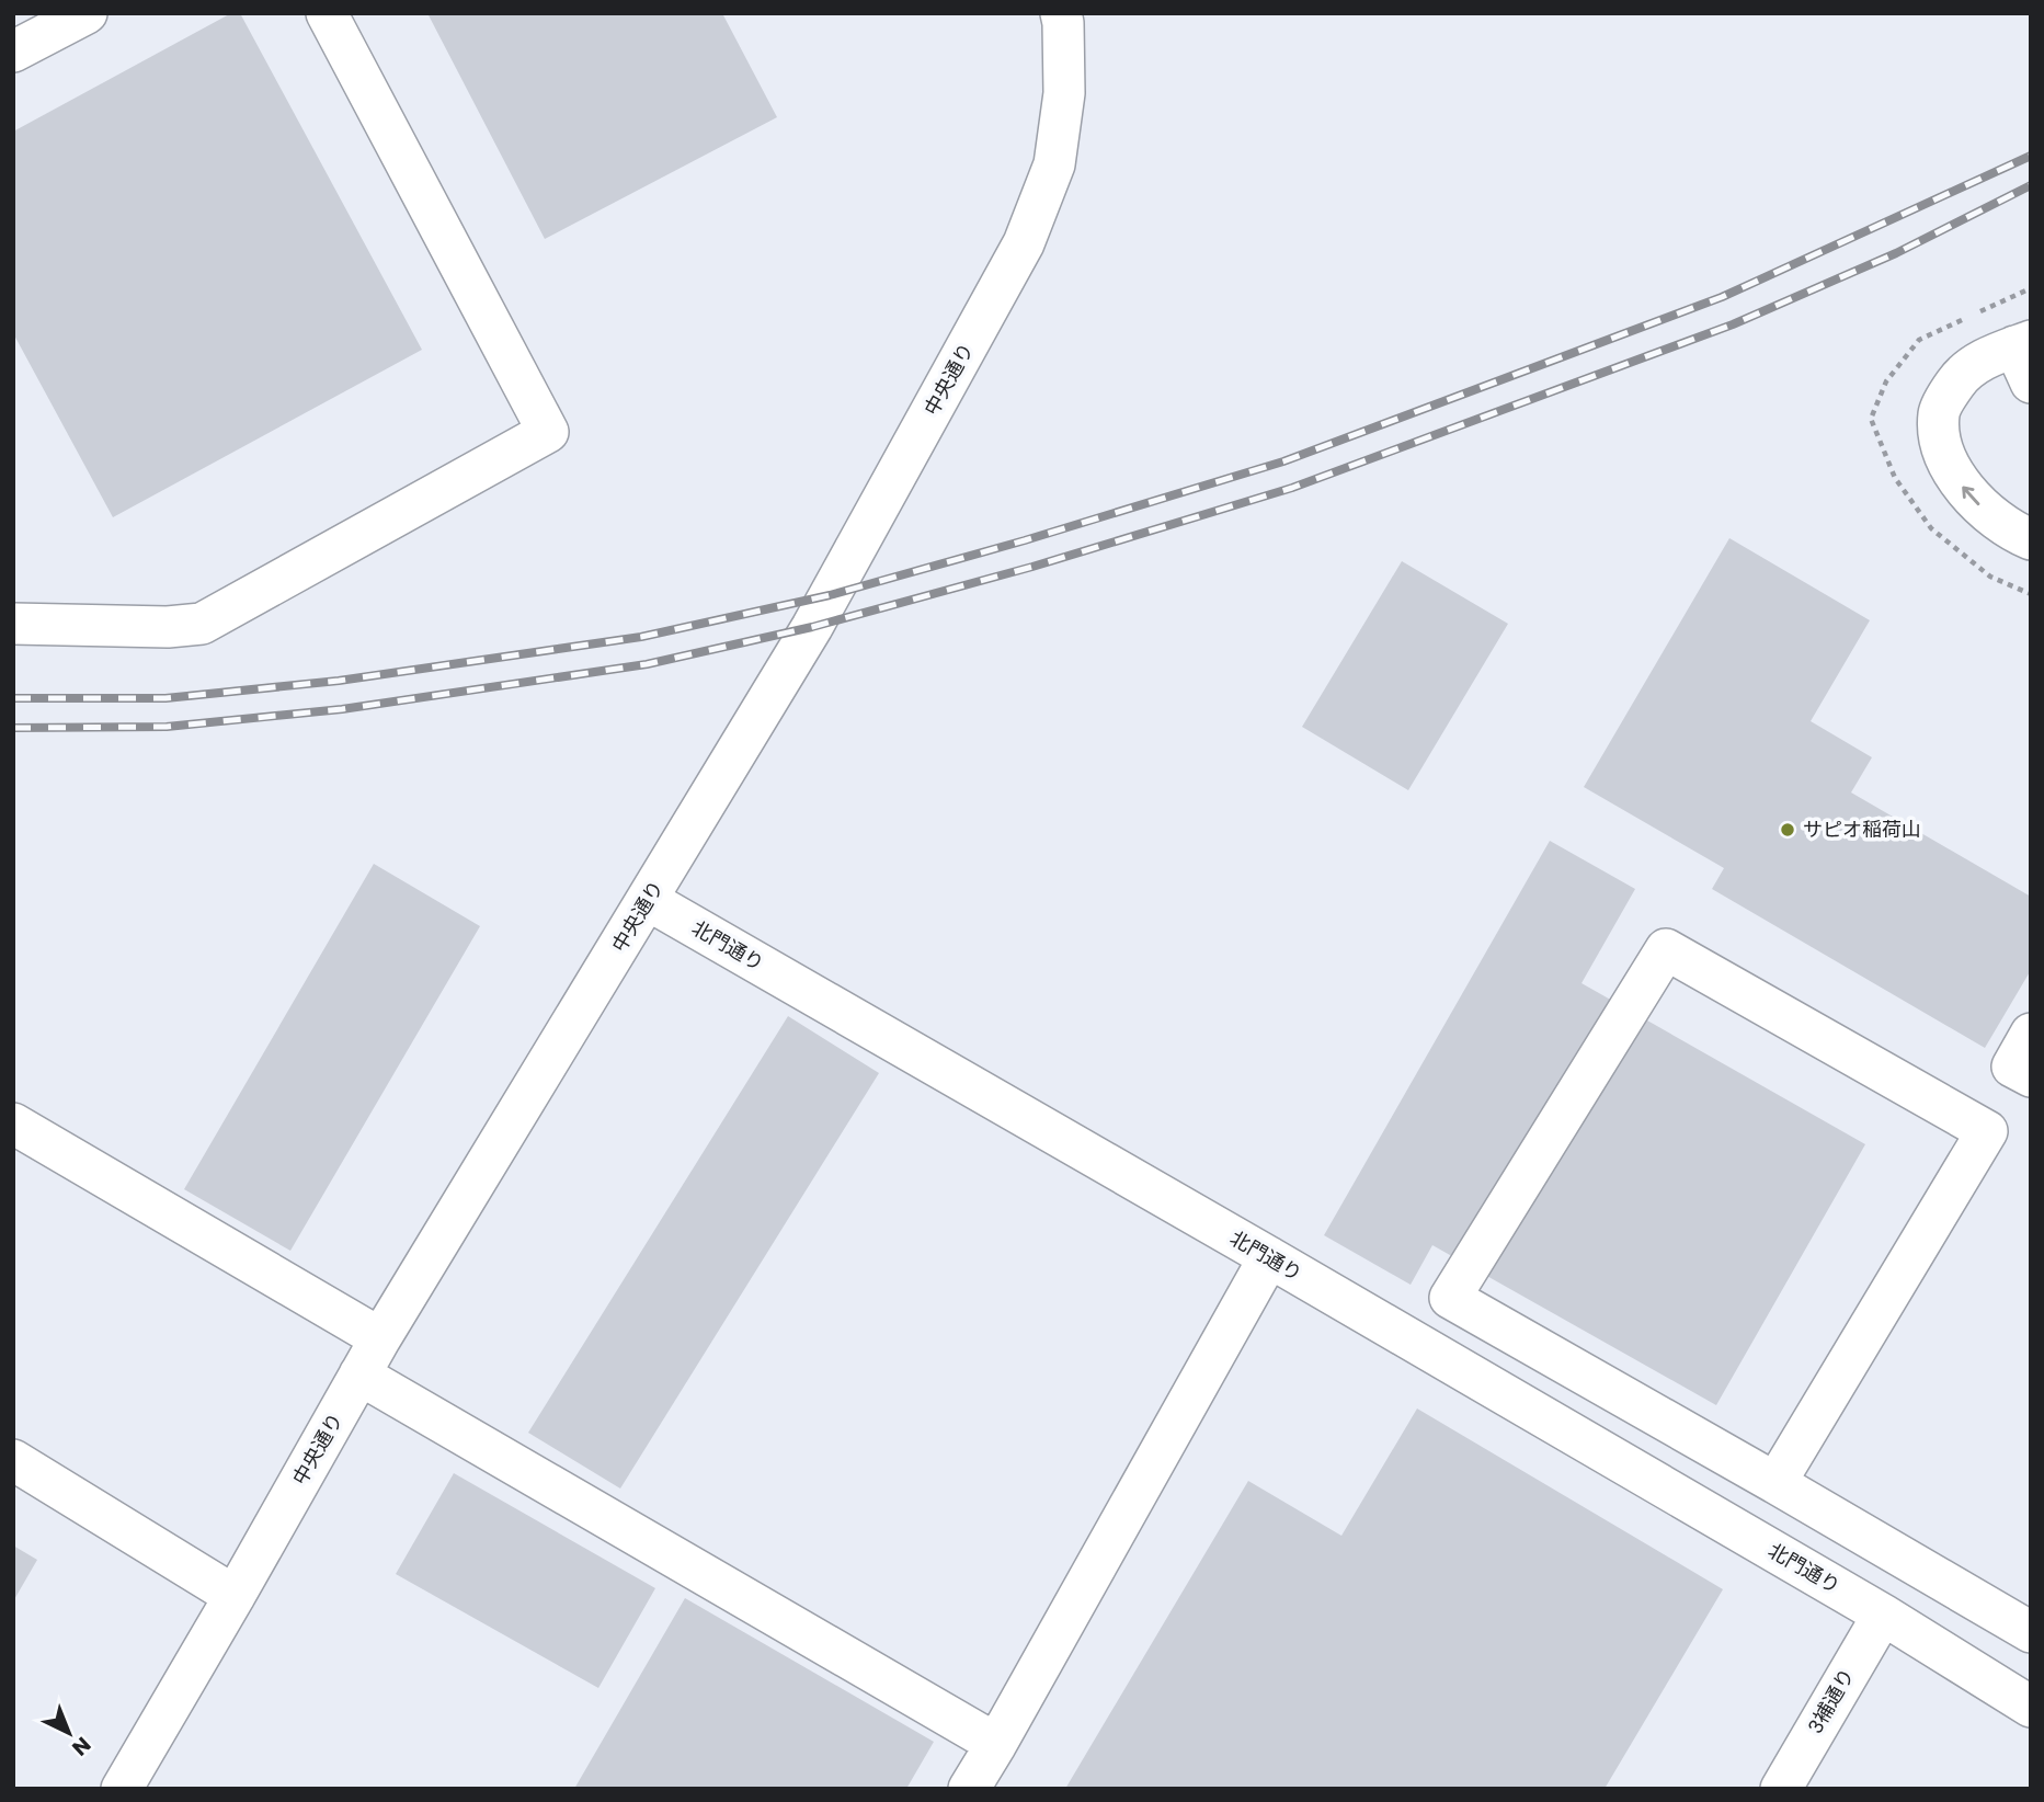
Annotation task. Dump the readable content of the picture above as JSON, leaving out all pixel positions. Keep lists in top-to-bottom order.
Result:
{
  "streets": {
    "street": ["中央通り", "北門通り", "3補通り"]
  },
  "crossings": [
    ["中央通り", "北門通り"],
    ["北門通り", "3補通り"]
  ],
  "places": ["サピオ稲荷山"],
  "north": "bottom right"
}
